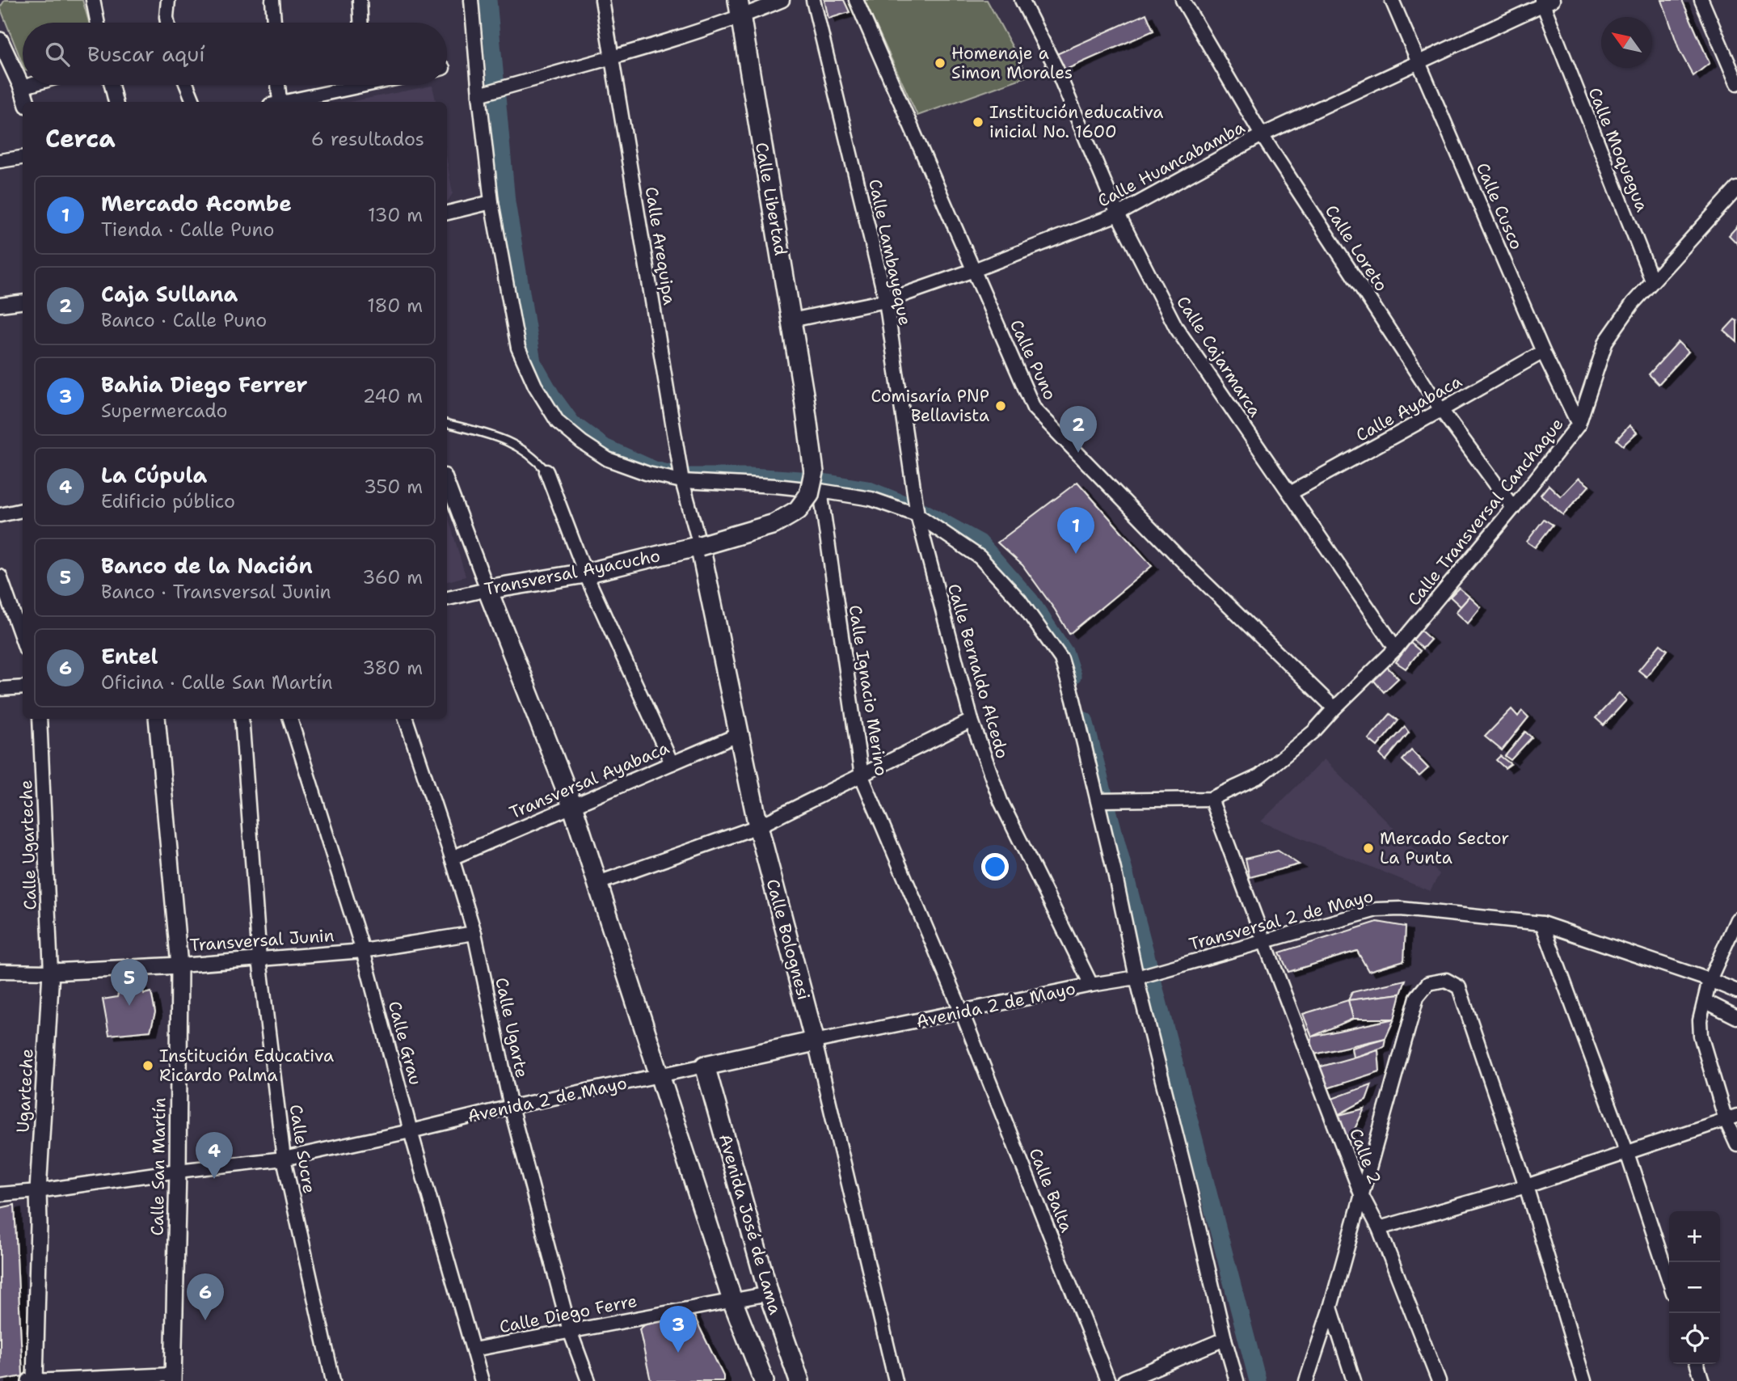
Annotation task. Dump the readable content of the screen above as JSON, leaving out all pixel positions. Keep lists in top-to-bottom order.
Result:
{
  "streets": {
    "main road": [
      "Calle Libertad",
      "Transversal Ayacucho",
      "Calle Bolognesi",
      "Avenida 2 de Mayo",
      "Avenida José de Lama"
    ],
    "street": [
      "Calle Moquegua",
      "Calle Huancabamba",
      "Calle Cusco",
      "Calle Arequipa",
      "Calle Loreto",
      "Calle Lambayeque",
      "Calle Cajarmarca",
      "Calle Puno",
      "Calle Ayabaca",
      "Calle Transversal Canchaque",
      "Calle Bernaldo Alcedo",
      "Calle Ignacio Merino",
      "Transversal Ayabaca",
      "Calle Ugarteche",
      "Transversal 2 de Mayo",
      "Transversal Junin",
      "Calle Ugarte",
      "Calle Grau",
      "Ugarteche",
      "Calle Sucre",
      "Calle 2",
      "Calle San Martín",
      "Calle Balta",
      "Calle Diego Ferre"
    ]
  },
  "crossings": [
    ["Calle Moquegua", "Calle Huancabamba"],
    ["Calle Moquegua", "Calle Transversal Canchaque"],
    ["Calle Huancabamba", "Calle Libertad"],
    ["Calle Huancabamba", "Calle Cusco"],
    ["Calle Huancabamba", "Calle Loreto"],
    ["Calle Huancabamba", "Calle Lambayeque"],
    ["Calle Huancabamba", "Calle Cajarmarca"],
    ["Calle Huancabamba", "Calle Puno"],
    ["Calle Libertad", "Transversal Ayacucho"],
    ["Calle Cusco", "Calle Ayabaca"],
    ["Calle Cusco", "Calle Transversal Canchaque"],
    ["Calle Arequipa", "Calle Bolognesi"],
    ["Calle Loreto", "Calle Ayabaca"],
    ["Calle Loreto", "Calle Transversal Canchaque"],
    ["Calle Lambayeque", "Calle Bernaldo Alcedo"],
    ["Calle Cajarmarca", "Calle Ayabaca"],
    ["Calle Cajarmarca", "Calle Transversal Canchaque"],
    ["Calle Puno", "Calle Transversal Canchaque"],
    ["Calle Transversal Canchaque", "Calle 2"],
    ["Transversal Ayacucho", "Calle Bolognesi"],
    ["Calle Bernaldo Alcedo", "Transversal 2 de Mayo"],
    ["Calle Bernaldo Alcedo", "Avenida 2 de Mayo"],
    ["Calle Ignacio Merino", "Avenida 2 de Mayo"],
    ["Calle Ignacio Merino", "Calle Balta"],
    ["Transversal Ayabaca", "Calle Bolognesi"],
    ["Transversal Ayabaca", "Calle Ugarte"],
    ["Calle Ugarteche", "Transversal Junin"],
    ["Calle Ugarteche", "Ugarteche"],
    ["Transversal 2 de Mayo", "Avenida 2 de Mayo"],
    ["Transversal 2 de Mayo", "Calle 2"],
    ["Calle Bolognesi", "Avenida 2 de Mayo"],
    ["Transversal Junin", "Calle Ugarte"],
    ["Transversal Junin", "Calle Grau"],
    ["Transversal Junin", "Ugarteche"],
    ["Transversal Junin", "Calle Sucre"],
    ["Transversal Junin", "Calle San Martín"],
    ["Avenida 2 de Mayo", "Calle Ugarte"],
    ["Avenida 2 de Mayo", "Calle Grau"],
    ["Avenida 2 de Mayo", "Ugarteche"],
    ["Avenida 2 de Mayo", "Calle Sucre"],
    ["Avenida 2 de Mayo", "Calle San Martín"],
    ["Avenida 2 de Mayo", "Calle Balta"],
    ["Avenida 2 de Mayo", "Avenida José de Lama"],
    ["Calle Ugarte", "Calle Diego Ferre"],
    ["Calle Grau", "Calle Diego Ferre"],
    ["Avenida José de Lama", "Calle Diego Ferre"]
  ],
  "places": [
    "Homenaje a Simon Morales",
    "Institución educativa inicial No. 1600",
    "Comisaría PNP Bellavista",
    "Mercado Sector La Punta",
    "Institución Educativa Ricardo Palma"
  ],
  "north": "top left",
  "page": {
    "search": "Buscar aquí",
    "heading": ["Cerca", "6 resultados"],
    "list": [
      {
        "mark": "1",
        "name": "Mercado Acombe",
        "note": "Tienda · Calle Puno",
        "value": "130 m"
      },
      {
        "mark": "2",
        "name": "Caja Sullana",
        "note": "Banco · Calle Puno",
        "value": "180 m"
      },
      {
        "mark": "3",
        "name": "Bahia Diego Ferrer",
        "note": "Supermercado",
        "value": "240 m"
      },
      {
        "mark": "4",
        "name": "La Cúpula",
        "note": "Edificio público",
        "value": "350 m"
      },
      {
        "mark": "5",
        "name": "Banco de la Nación",
        "note": "Banco · Transversal Junin",
        "value": "360 m"
      },
      {
        "mark": "6",
        "name": "Entel",
        "note": "Oficina · Calle San Martín",
        "value": "380 m"
      }
    ],
    "pins": [
      "2",
      "1",
      "5",
      "4",
      "6",
      "3"
    ],
    "map_buttons": ["+", "−"]
  }
}
